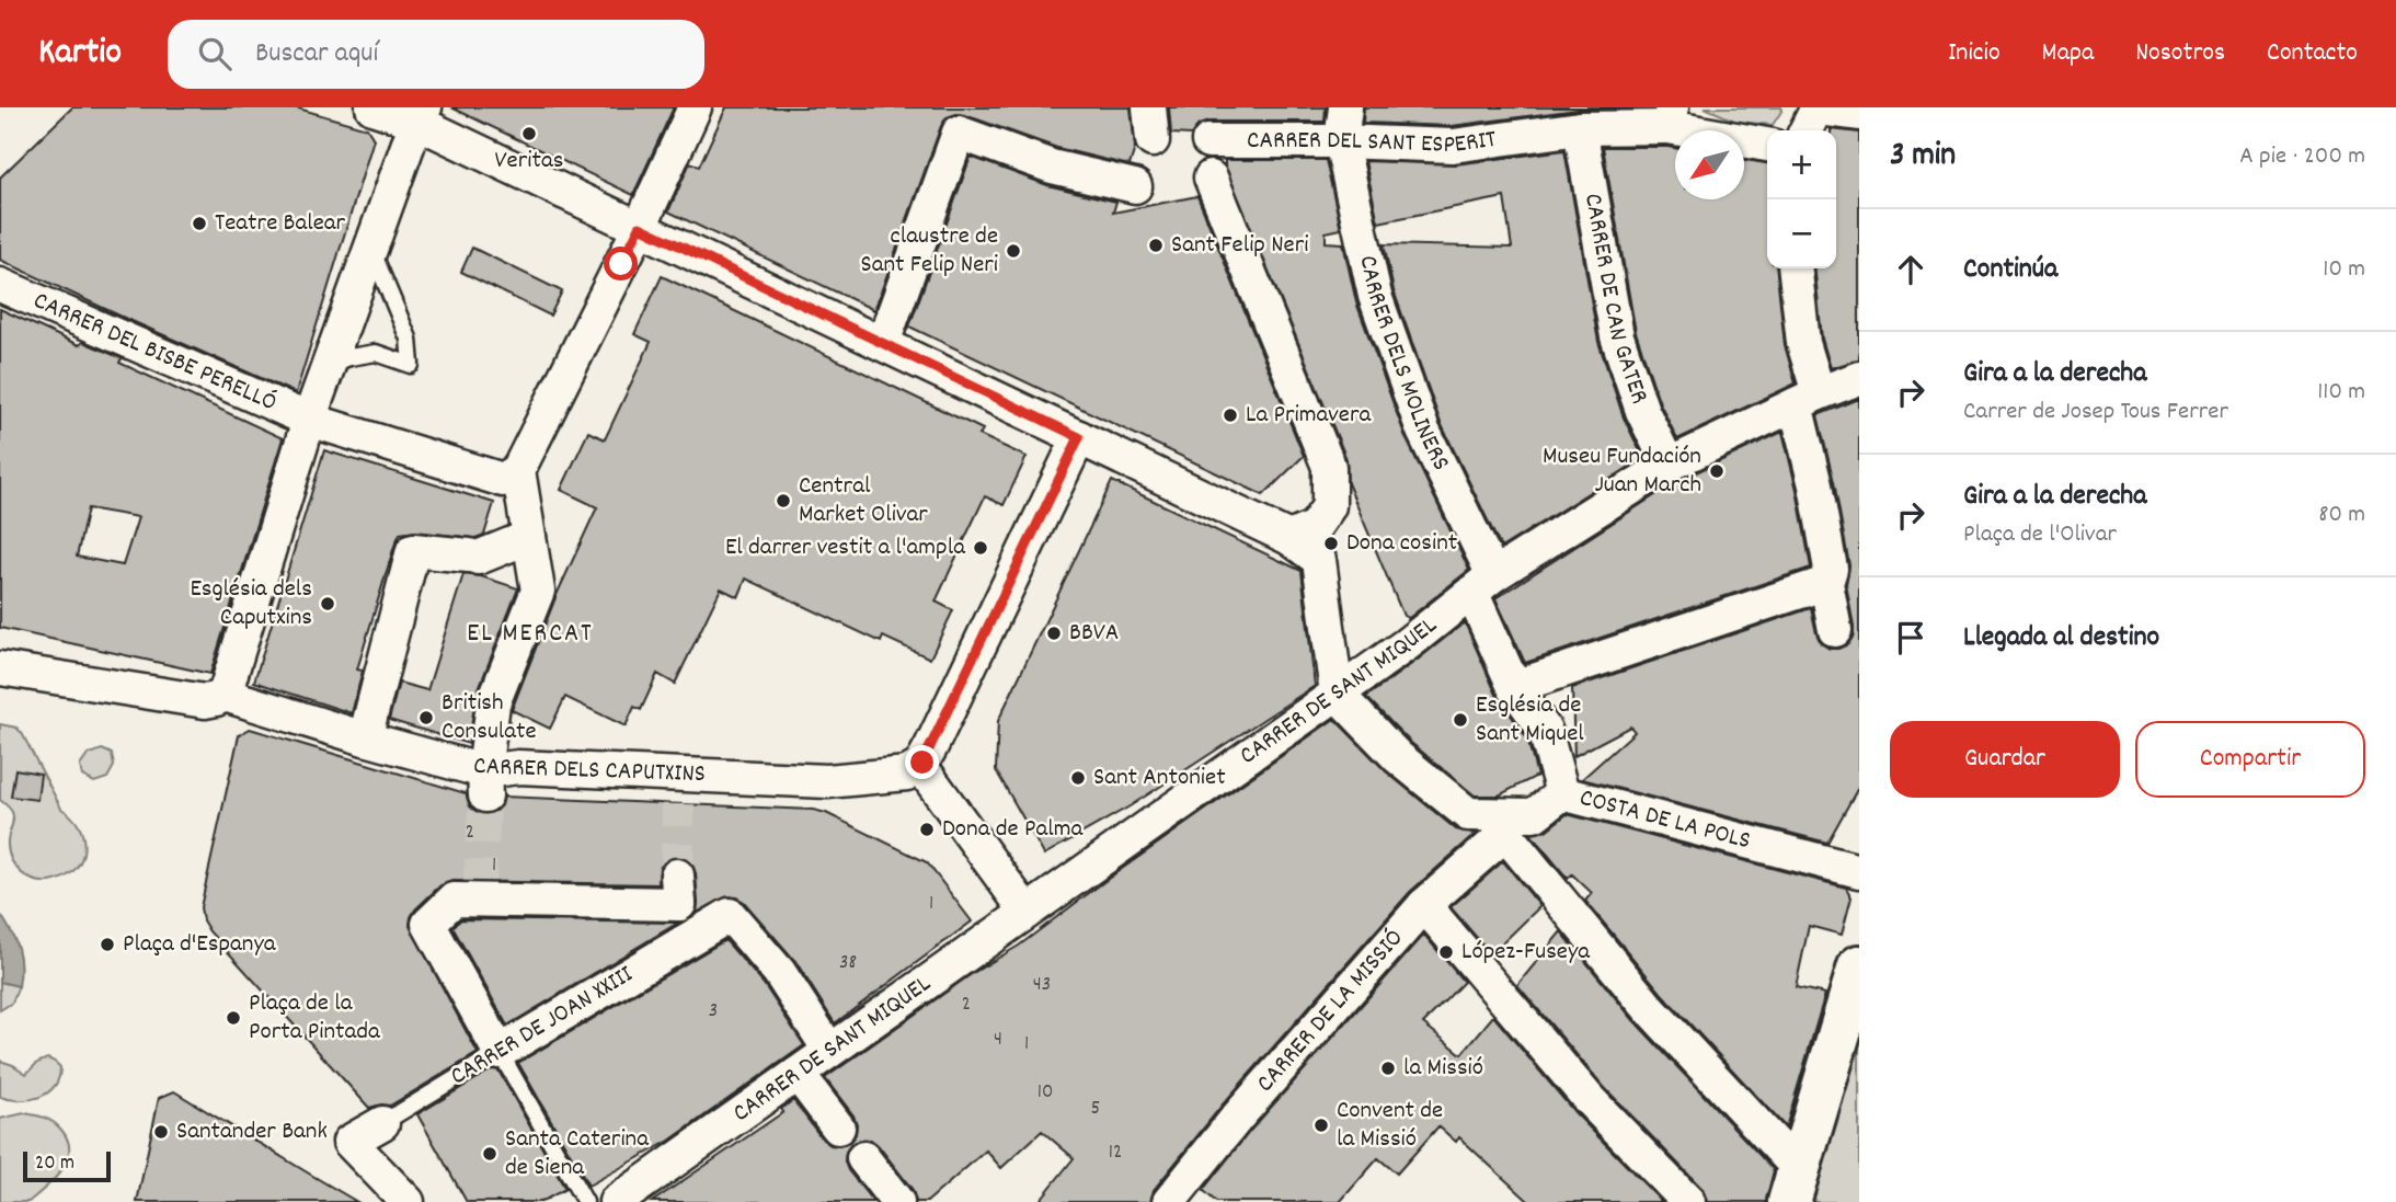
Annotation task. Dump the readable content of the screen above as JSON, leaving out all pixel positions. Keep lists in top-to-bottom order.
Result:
{
  "streets": {
    "street": [
      "CARRER DEL SANT ESPERIT",
      "CARRER DE CAN GATER",
      "CARRER DEL BISBE PERELLÓ",
      "CARRER DELS MOLINERS",
      "CARRER DE SANT MIQUEL",
      "CARRER DELS CAPUTXINS",
      "COSTA DE LA POLS",
      "CARRER DE LA MISSIÓ",
      "CARRER DE JOAN XXIII"
    ]
  },
  "crossings": [
    ["CARRER DEL SANT ESPERIT", "CARRER DE CAN GATER"],
    ["CARRER DEL SANT ESPERIT", "CARRER DELS MOLINERS"],
    ["CARRER DE CAN GATER", "CARRER DE SANT MIQUEL"],
    ["CARRER DELS MOLINERS", "CARRER DE SANT MIQUEL"],
    ["CARRER DELS MOLINERS", "COSTA DE LA POLS"],
    ["CARRER DE SANT MIQUEL", "COSTA DE LA POLS"],
    ["CARRER DE SANT MIQUEL", "CARRER DE JOAN XXIII"]
  ],
  "districts": ["EL MERCAT"],
  "places": [
    "Veritas",
    "Teatre Balear",
    "Sant Felip Neri",
    "claustre de Sant Felip Neri",
    "La Primavera",
    "Museu Fundación Juan March",
    "Central Market Olivar",
    "Dona cosint",
    "El darrer vestit a l'ampla",
    "Església dels Caputxins",
    "BBVA",
    "British Consulate",
    "Església de Sant Miquel",
    "Sant Antoniet",
    "Dona de Palma",
    "Plaça d'Espanya",
    "López-Fuseya",
    "Plaça de la Porta Pintada",
    "la Missió",
    "Convent de la Missió",
    "Santander Bank",
    "Santa Caterina de Siena"
  ],
  "house_numbers": [
    "2",
    "1",
    "1",
    "38",
    "43",
    "2",
    "3",
    "4",
    "1",
    "10",
    "5",
    "12"
  ],
  "scale_bar": "20 m",
  "north": "bottom left",
  "page": {
    "header": "Kartio",
    "search": "Buscar aquí",
    "nav": [
      "Inicio",
      "Mapa",
      "Nosotros",
      "Contacto"
    ],
    "heading": ["3 min", "A pie · 200 m"],
    "map_buttons": ["+", "−"],
    "list": [
      ["Continúa", "10 m"],
      ["Gira a la derecha", "Carrer de Josep Tous Ferrer", "110 m"],
      ["Gira a la derecha", "Plaça de l'Olivar", "80 m"],
      "Llegada al destino"
    ],
    "buttons": ["Guardar", "Compartir"],
    "scale": "20 m"
  }
}
